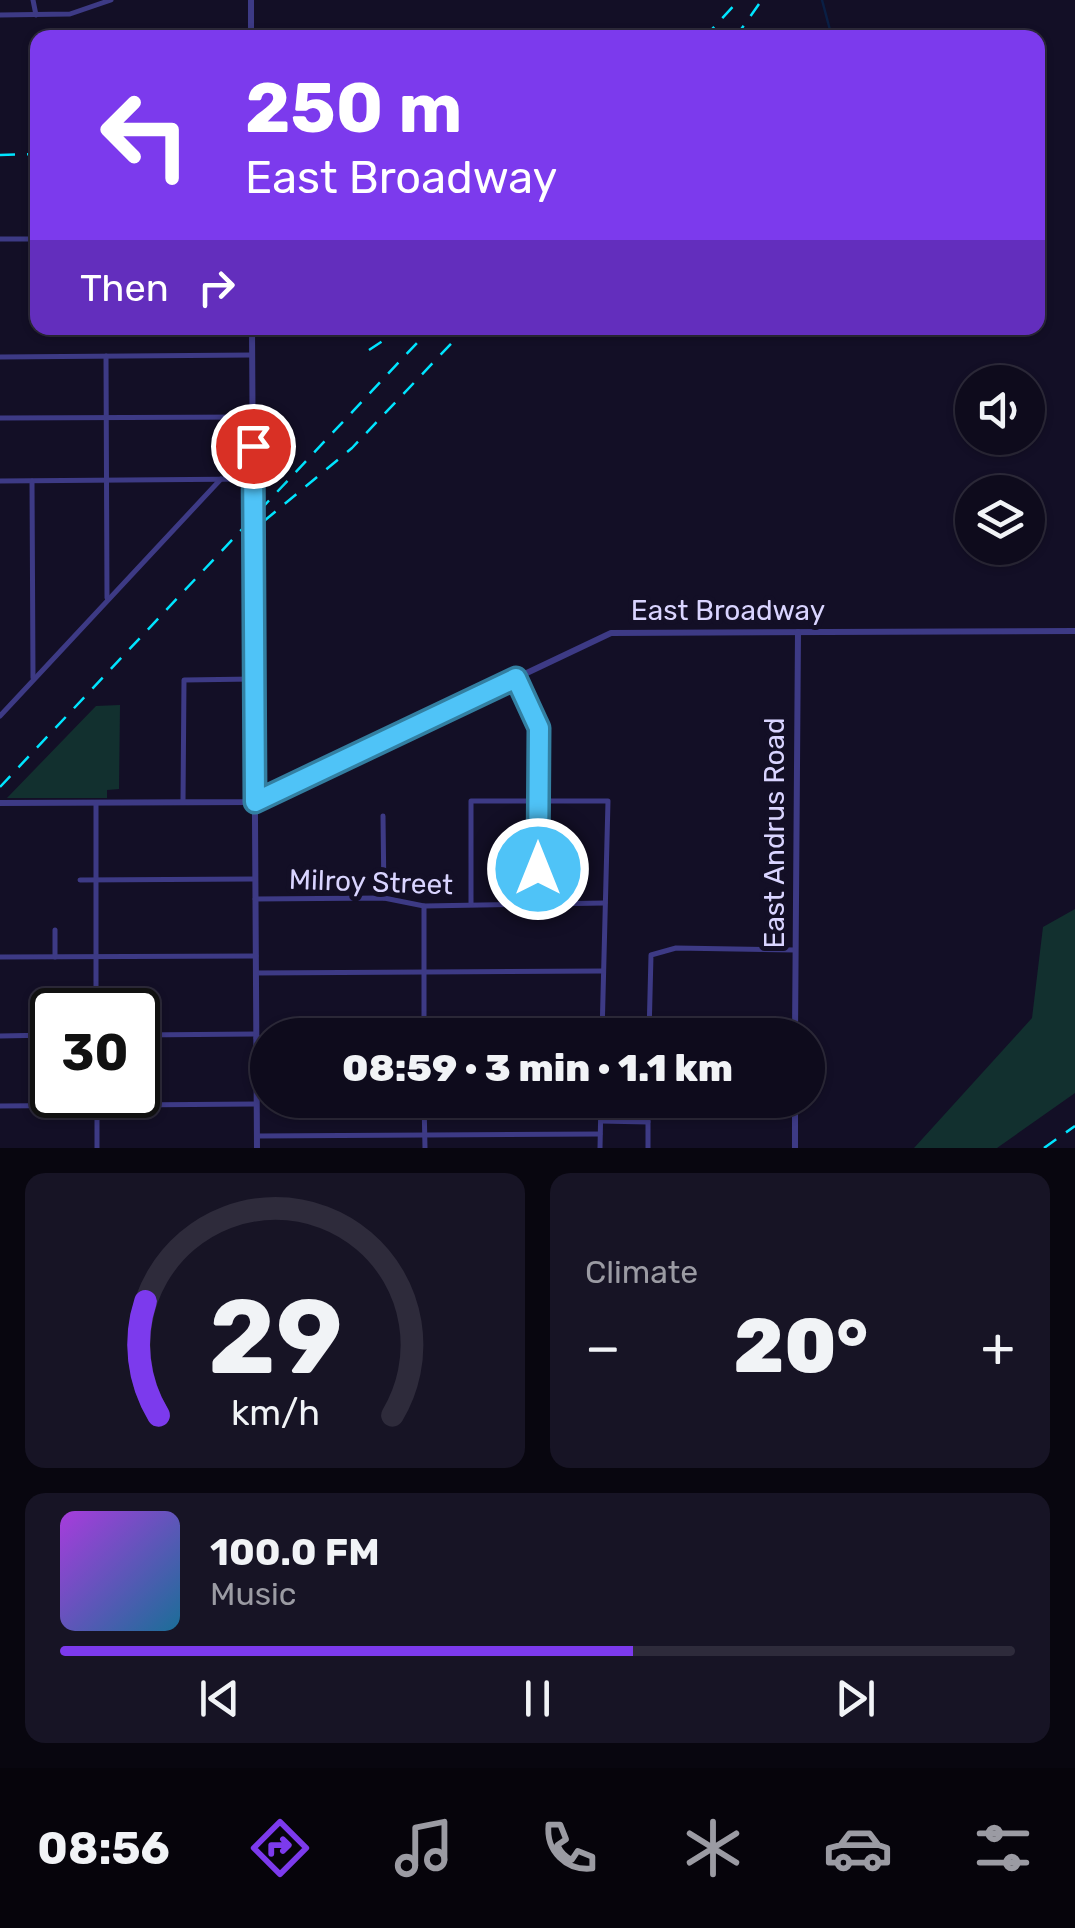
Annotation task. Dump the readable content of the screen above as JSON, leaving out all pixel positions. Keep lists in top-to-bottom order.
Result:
{
  "streets": {
    "street": ["East Broadway", "East Andrus Road", "Milroy Street"]
  },
  "crossings": [
    ["East Broadway", "East Andrus Road"]
  ],
  "page": {
    "turn": ["250 m", "East Broadway"],
    "then": "Then",
    "limit": "30",
    "trip": "08:59 · 3 min · 1.1 km",
    "tile": "Climate",
    "heat": ["−", "20°", "+"],
    "song": ["100.0 FM", "Music"],
    "tabs": "08:56",
    "gauge": ["29", "km/h"]
  }
}
